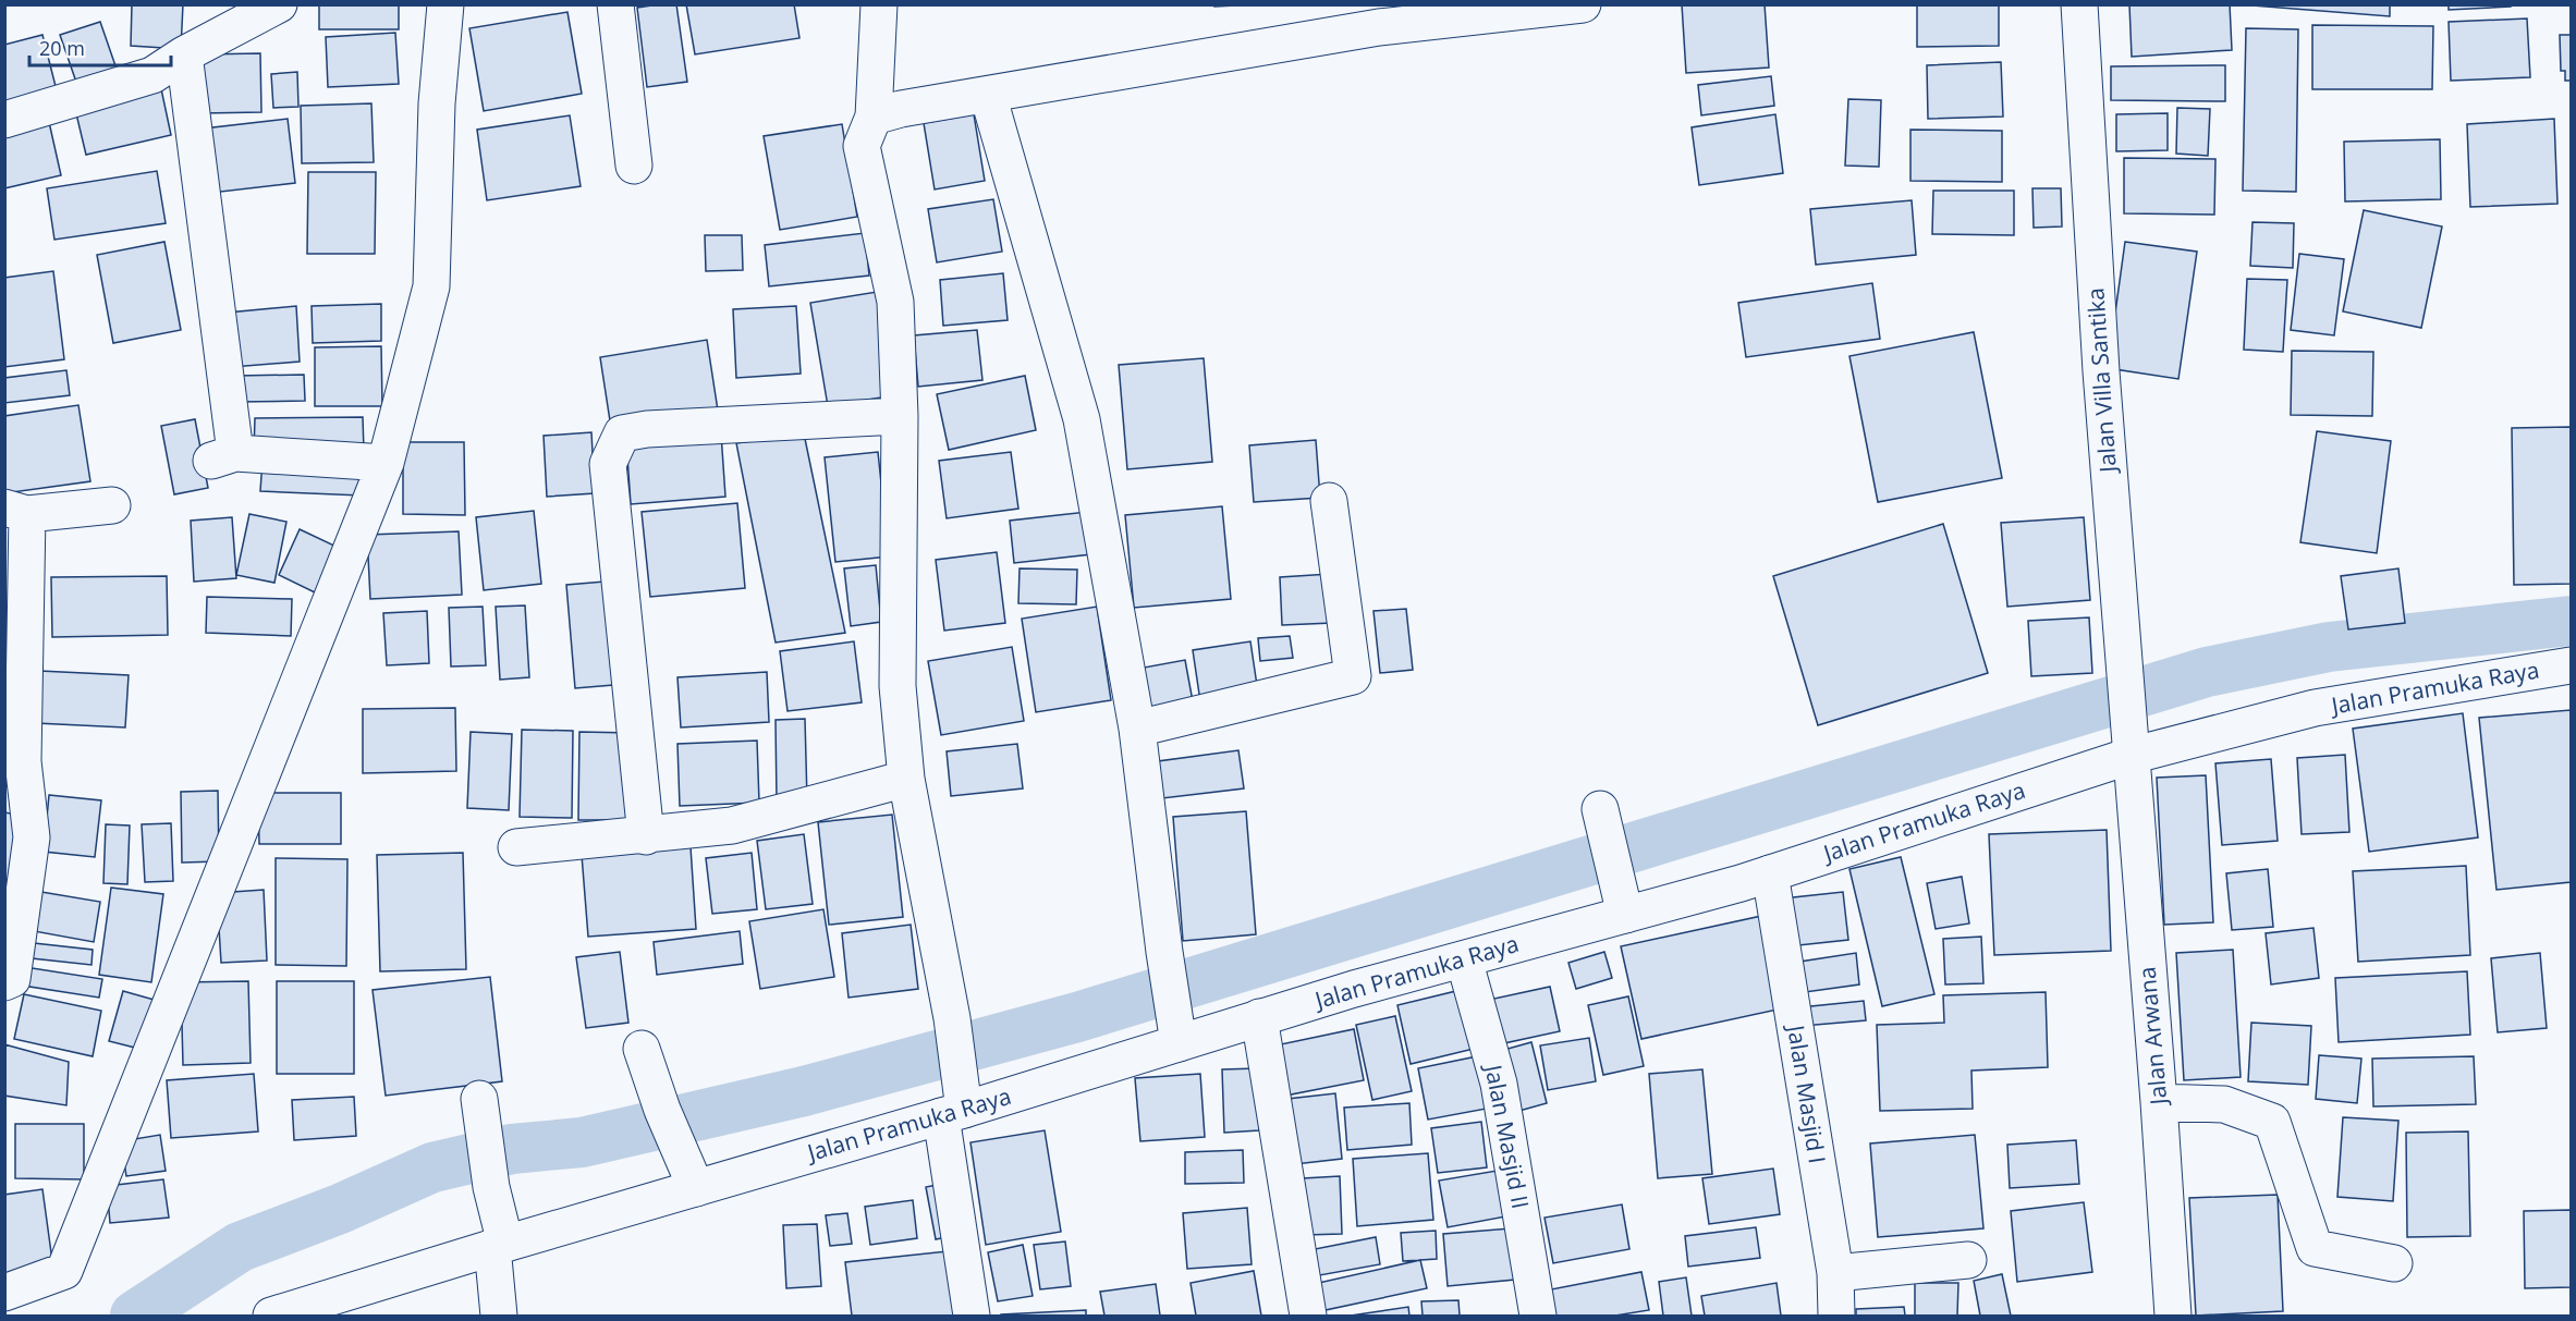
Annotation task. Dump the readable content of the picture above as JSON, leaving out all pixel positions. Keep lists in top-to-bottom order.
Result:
{
  "streets": {
    "street": [
      "Jalan Villa Santika",
      "Jalan Pramuka Raya",
      "Jalan Arwana",
      "Jalan Masjid I",
      "Jalan Masjid II"
    ]
  },
  "crossings": [
    ["Jalan Villa Santika", "Jalan Pramuka Raya"],
    ["Jalan Villa Santika", "Jalan Arwana"],
    ["Jalan Pramuka Raya", "Jalan Arwana"],
    ["Jalan Pramuka Raya", "Jalan Masjid I"],
    ["Jalan Pramuka Raya", "Jalan Masjid II"]
  ],
  "scale_bar": "20 m"
}
